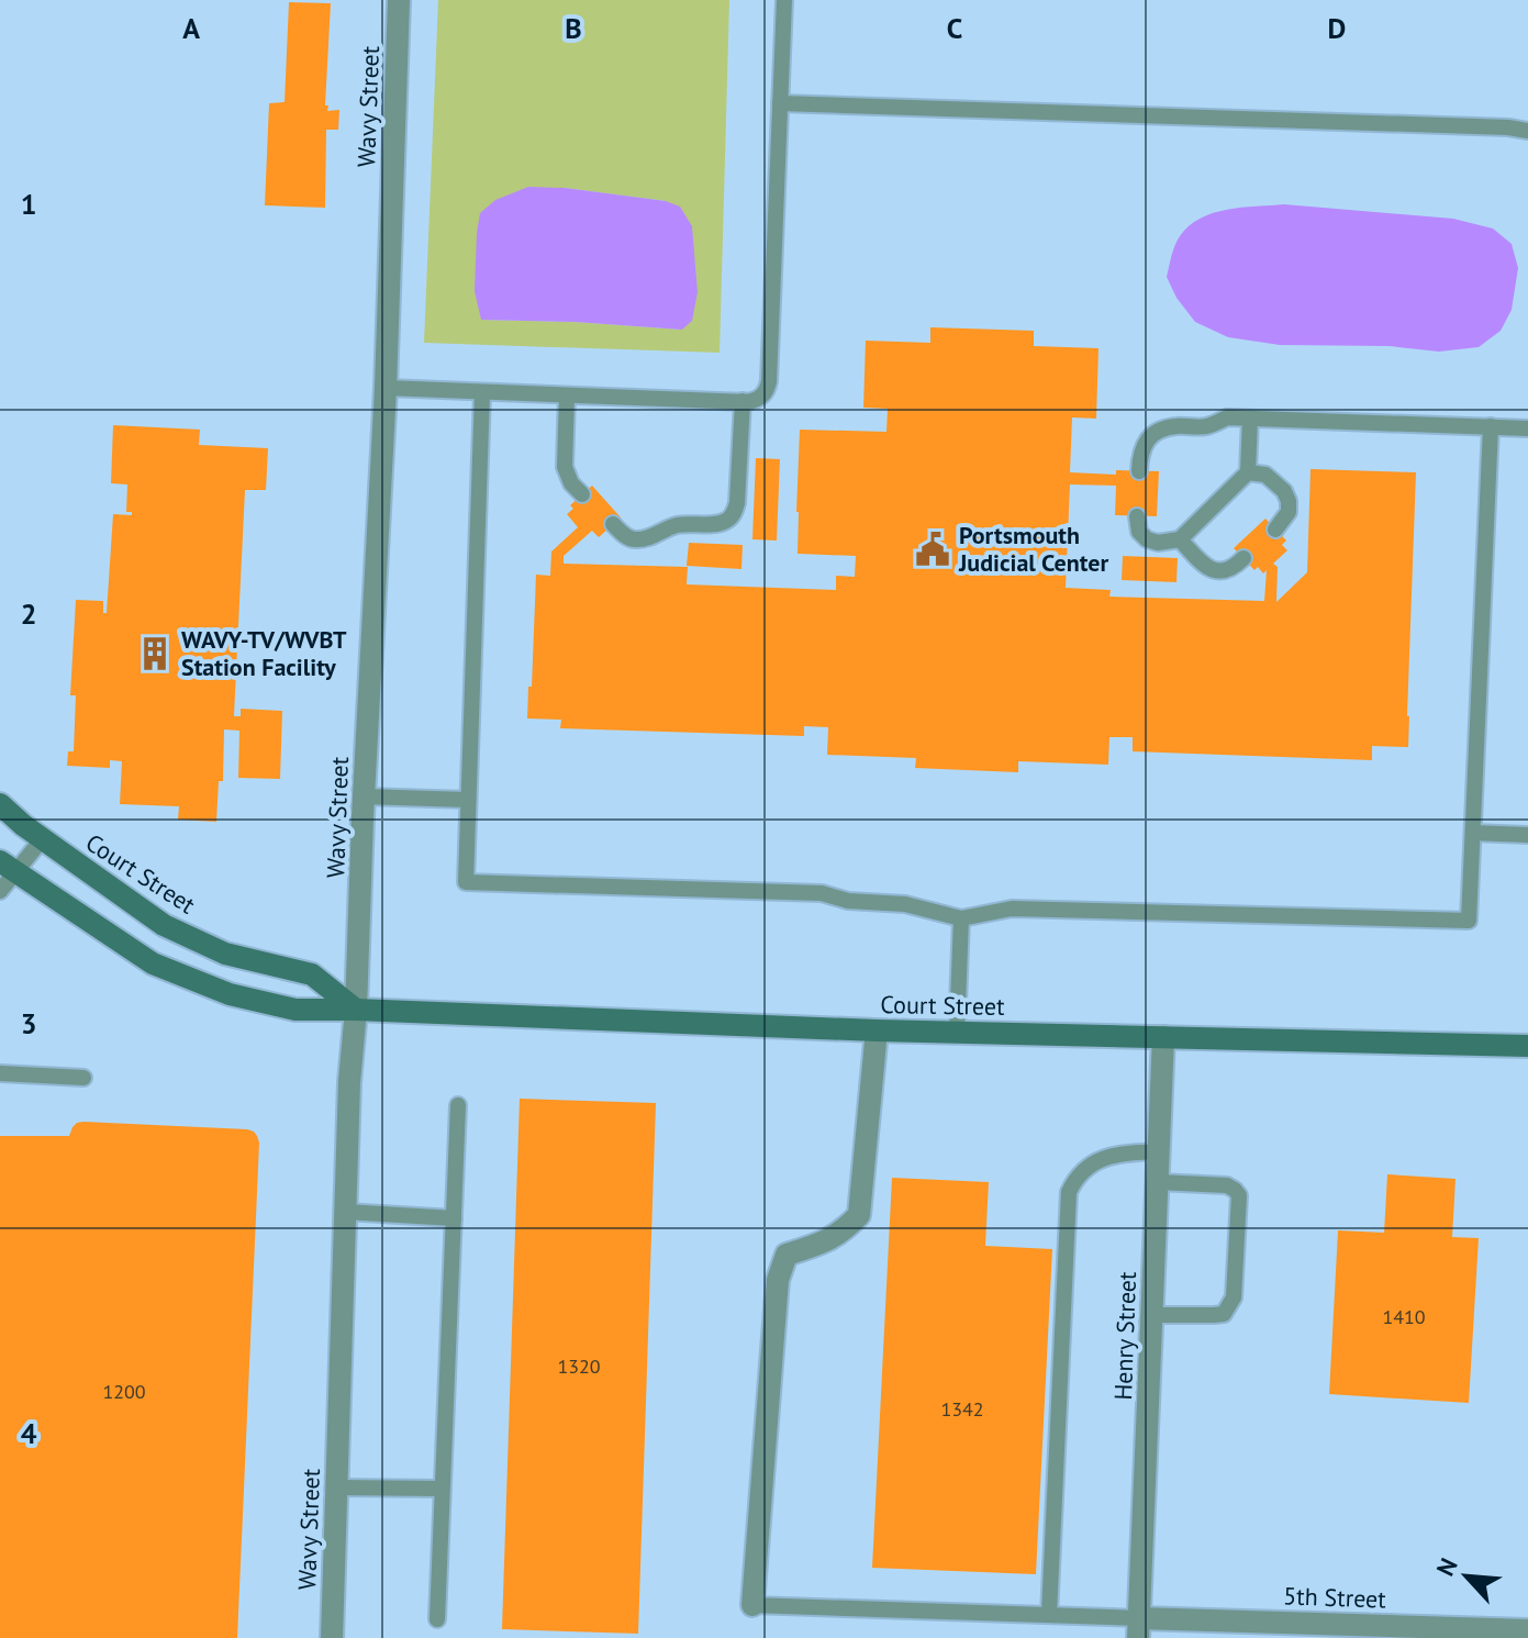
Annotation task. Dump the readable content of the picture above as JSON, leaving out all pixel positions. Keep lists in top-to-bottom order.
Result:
{
  "streets": {
    "main road": ["Court Street"],
    "street": ["Wavy Street", "Henry Street", "5th Street"]
  },
  "crossings": [
    ["Wavy Street", "Court Street"],
    ["Court Street", "Henry Street"],
    ["Henry Street", "5th Street"]
  ],
  "places": {
    "public building": ["Portsmouth Judicial Center"],
    "building": ["WAVY-TV/WVBT Station Facility"]
  },
  "house_numbers": [
    "1410",
    "1320",
    "1200",
    "1342"
  ],
  "north": "top left",
  "grid": {
    "columns": [
      "A",
      "B",
      "C",
      "D"
    ],
    "rows": [
      "1",
      "2",
      "3",
      "4"
    ]
  }
}
